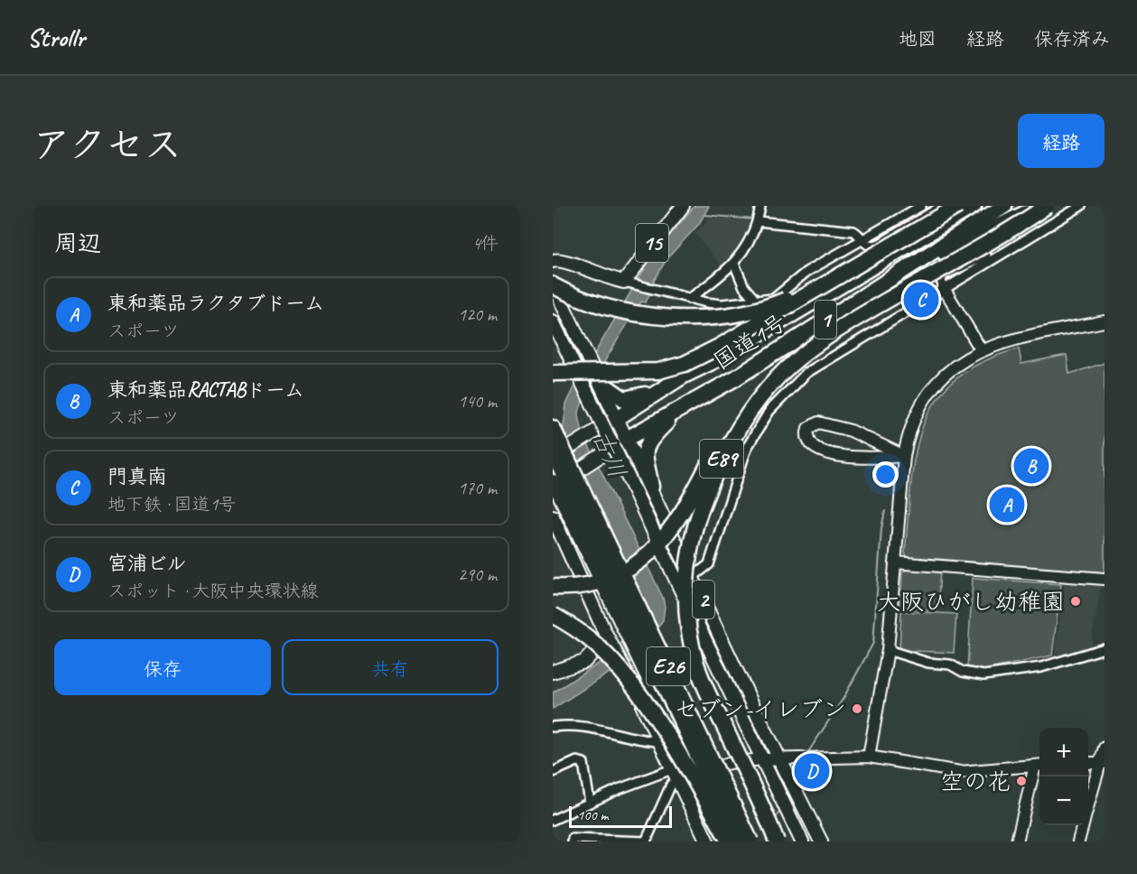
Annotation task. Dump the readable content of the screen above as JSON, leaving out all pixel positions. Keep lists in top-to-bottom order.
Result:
{
  "streets": {
    "highway": [
      "1",
      "国道1号",
      "E89",
      "E26"
    ],
    "main road": ["15", "2"]
  },
  "crossings": [
    ["国道1号", "2"]
  ],
  "water": ["古川"],
  "places": ["大阪ひがし幼稚園", "セブン-イレブン", "空の花"],
  "scale_bar": "100 m",
  "page": {
    "header": "Strollr",
    "nav": ["地図", "経路", "保存済み"],
    "title": "アクセス",
    "buttons": [
      "経路",
      ["保存", "共有"]
    ],
    "heading": ["周辺", "4件"],
    "list": [
      {
        "mark": "A",
        "name": "東和薬品ラクタブドーム",
        "note": "スポーツ",
        "value": "120 m"
      },
      {
        "mark": "B",
        "name": "東和薬品RACTABドーム",
        "note": "スポーツ",
        "value": "140 m"
      },
      {
        "mark": "C",
        "name": "門真南",
        "note": "地下鉄 · 国道1号",
        "value": "170 m"
      },
      {
        "mark": "D",
        "name": "宮浦ビル",
        "note": "スポット · 大阪中央環状線",
        "value": "290 m"
      }
    ],
    "pins": [
      "C",
      "B",
      "A",
      "D"
    ],
    "map_buttons": ["+", "−"],
    "scale": "100 m"
  }
}
